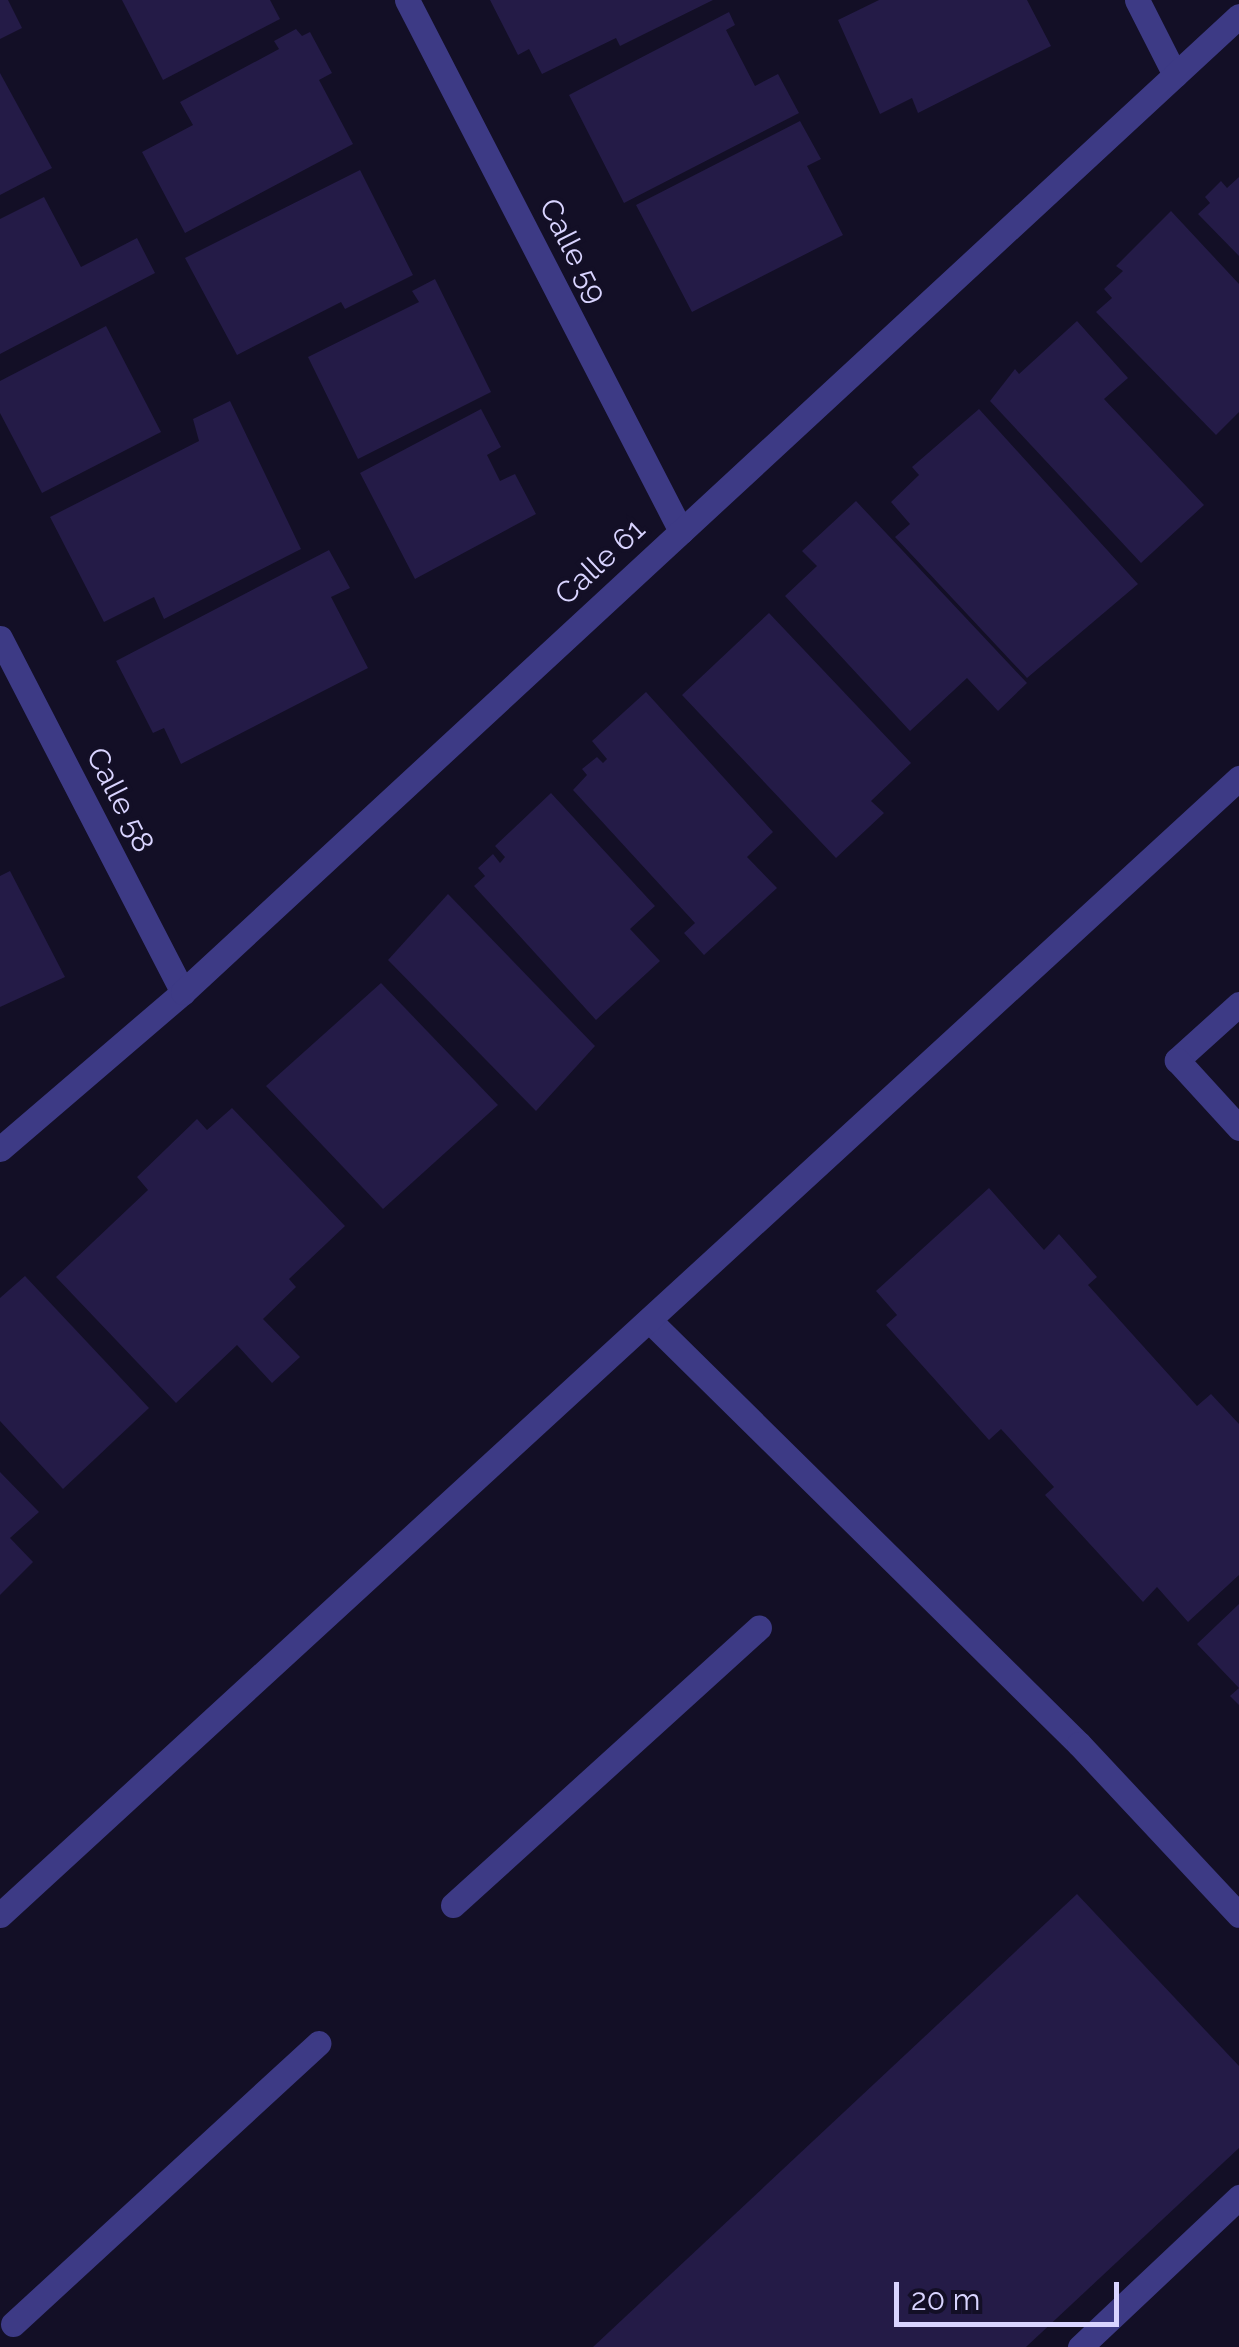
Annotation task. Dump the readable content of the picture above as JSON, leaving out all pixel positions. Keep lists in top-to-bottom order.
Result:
{
  "streets": {
    "street": ["Calle 59", "Calle 61", "Calle 58"]
  },
  "crossings": [
    ["Calle 59", "Calle 61"],
    ["Calle 61", "Calle 58"]
  ],
  "scale_bar": "20 m"
}
